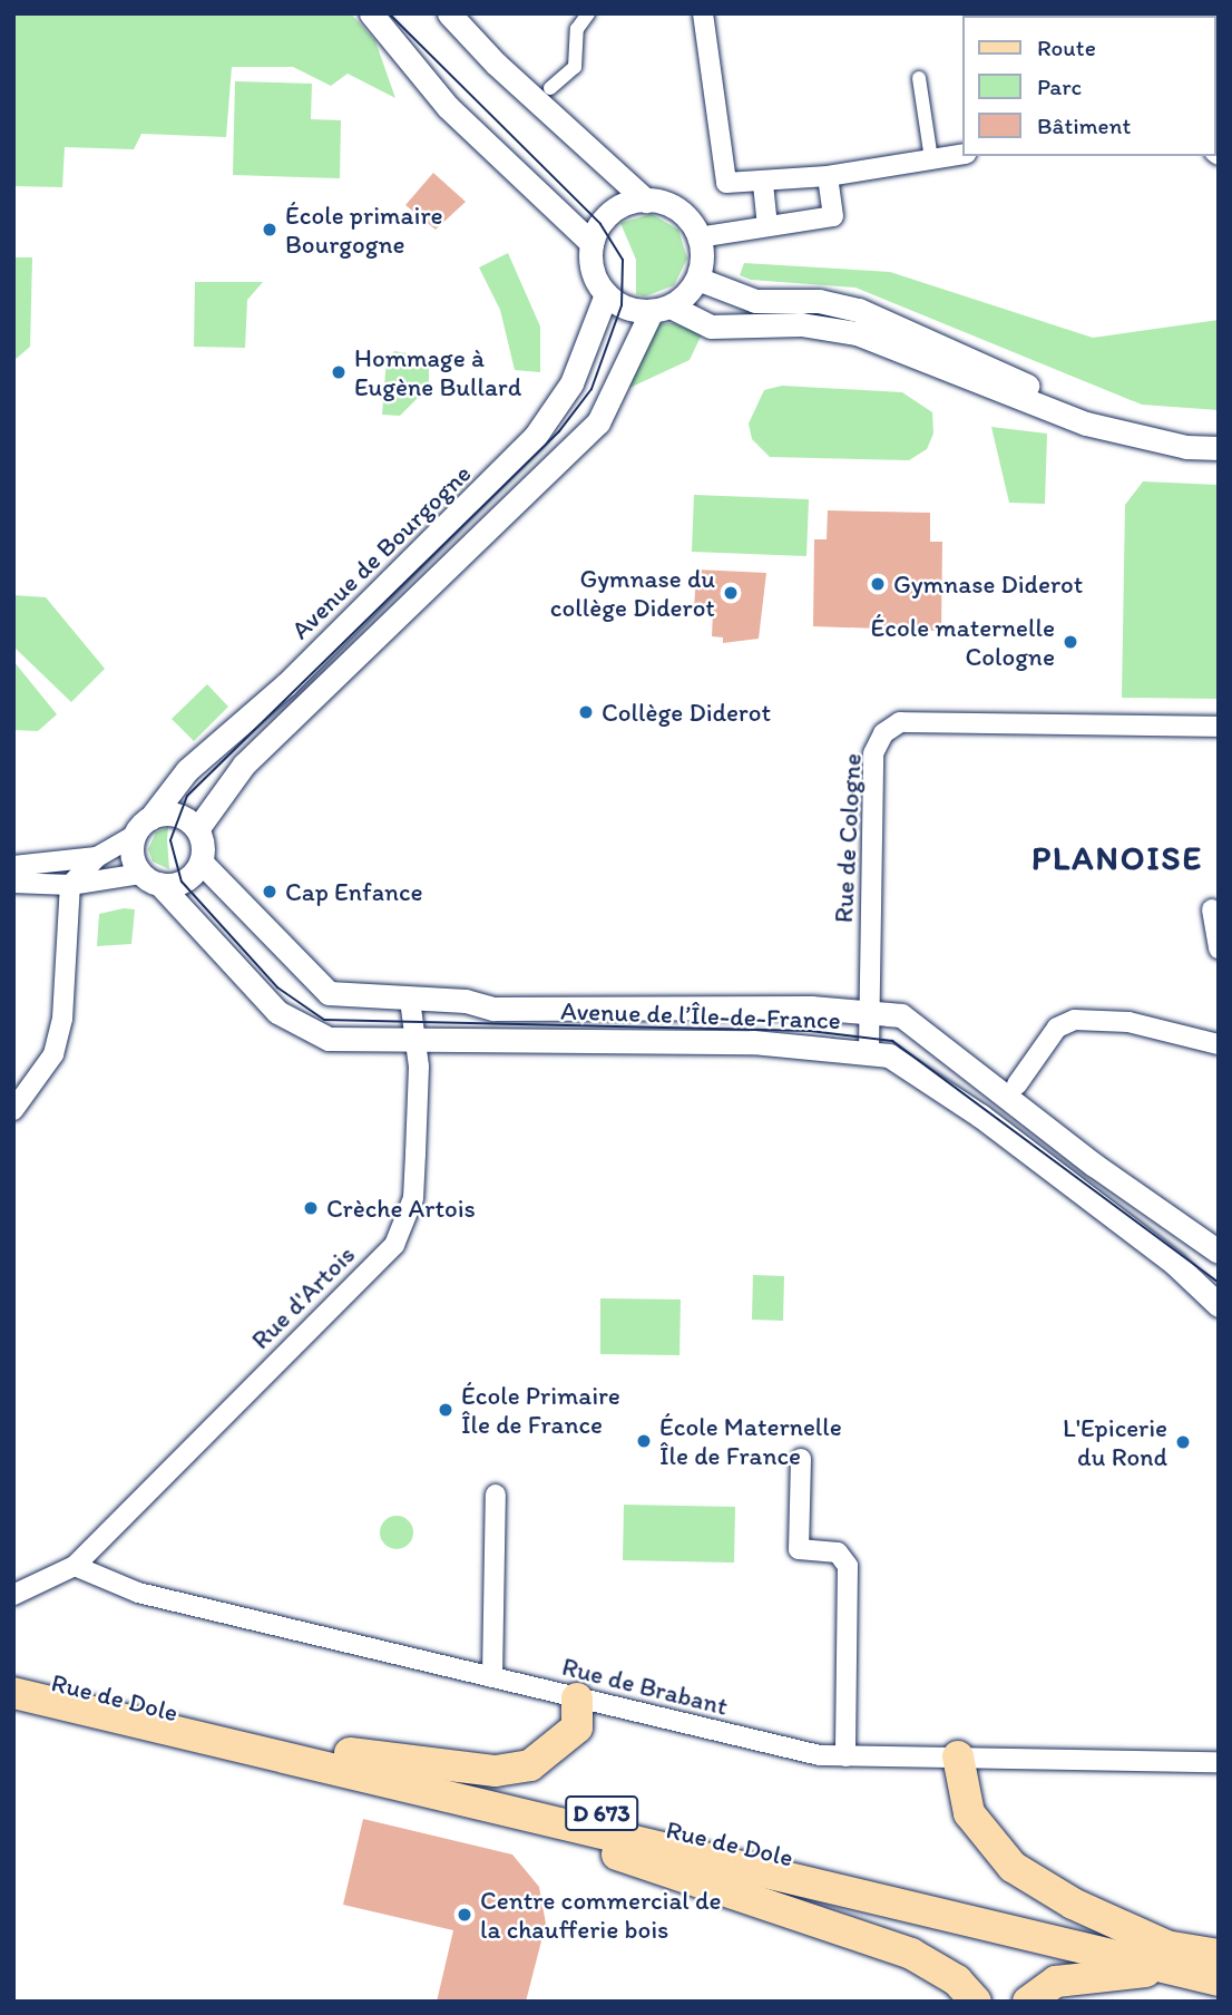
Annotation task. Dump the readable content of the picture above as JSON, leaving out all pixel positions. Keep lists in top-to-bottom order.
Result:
{
  "streets": {
    "main road": ["Rue de Dole", "D 673"],
    "street": [
      "Avenue de Bourgogne",
      "Rue de Cologne",
      "Avenue de l’Île-de-France",
      "Rue d'Artois",
      "Rue de Brabant"
    ]
  },
  "crossings": [
    ["Avenue de Bourgogne", "Avenue de l’Île-de-France"],
    ["Rue de Cologne", "Avenue de l’Île-de-France"],
    ["Avenue de l’Île-de-France", "Rue d'Artois"],
    ["Rue d'Artois", "Rue de Brabant"]
  ],
  "districts": ["PLANOISE"],
  "places": [
    "École primaire Bourgogne",
    "Hommage à Eugène Bullard",
    "Gymnase Diderot",
    "Gymnase du collège Diderot",
    "École maternelle Cologne",
    "Collège Diderot",
    "Cap Enfance",
    "Crèche Artois",
    "École Primaire Île de France",
    "École Maternelle Île de France",
    "L'Epicerie du Rond",
    "Centre commercial de la chaufferie bois"
  ],
  "legend": ["Route", "Parc", "Bâtiment"]
}
